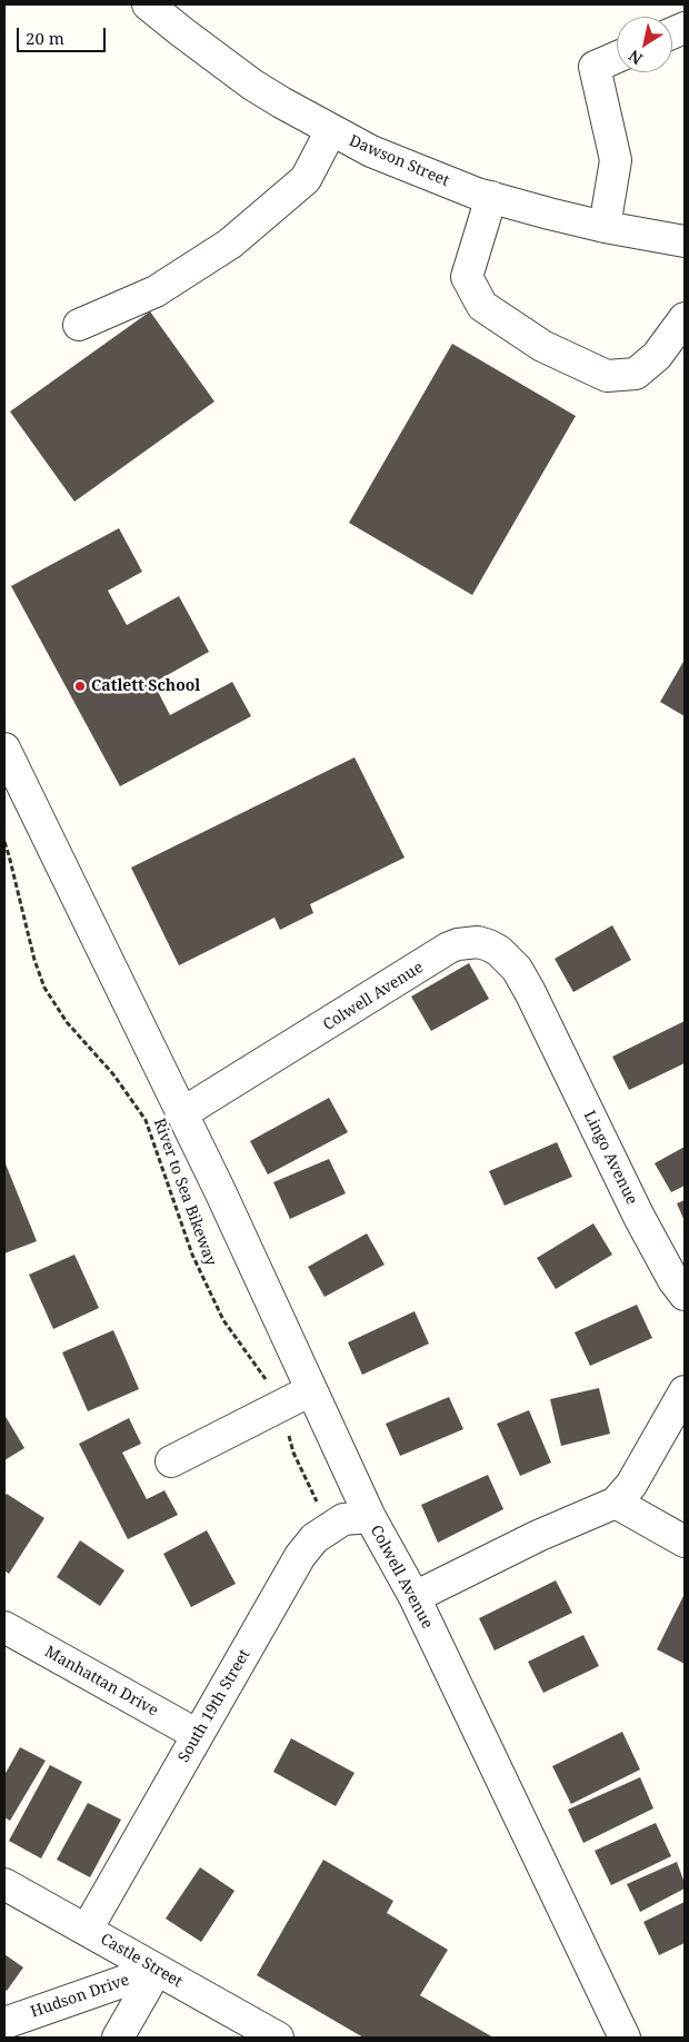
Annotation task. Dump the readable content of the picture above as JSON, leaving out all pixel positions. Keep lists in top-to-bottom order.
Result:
{
  "streets": {
    "street": [
      "Dawson Street",
      "Colwell Avenue",
      "Lingo Avenue",
      "Manhattan Drive",
      "South 19th Street",
      "Castle Street",
      "Hudson Drive"
    ],
    "path": ["River to Sea Bikeway"]
  },
  "crossings": [
    ["Colwell Avenue", "Lingo Avenue"],
    ["Colwell Avenue", "South 19th Street"],
    ["Manhattan Drive", "South 19th Street"],
    ["South 19th Street", "Castle Street"],
    ["Castle Street", "Hudson Drive"]
  ],
  "places": ["Catlett School"],
  "scale_bar": "20 m",
  "north": "bottom left"
}
